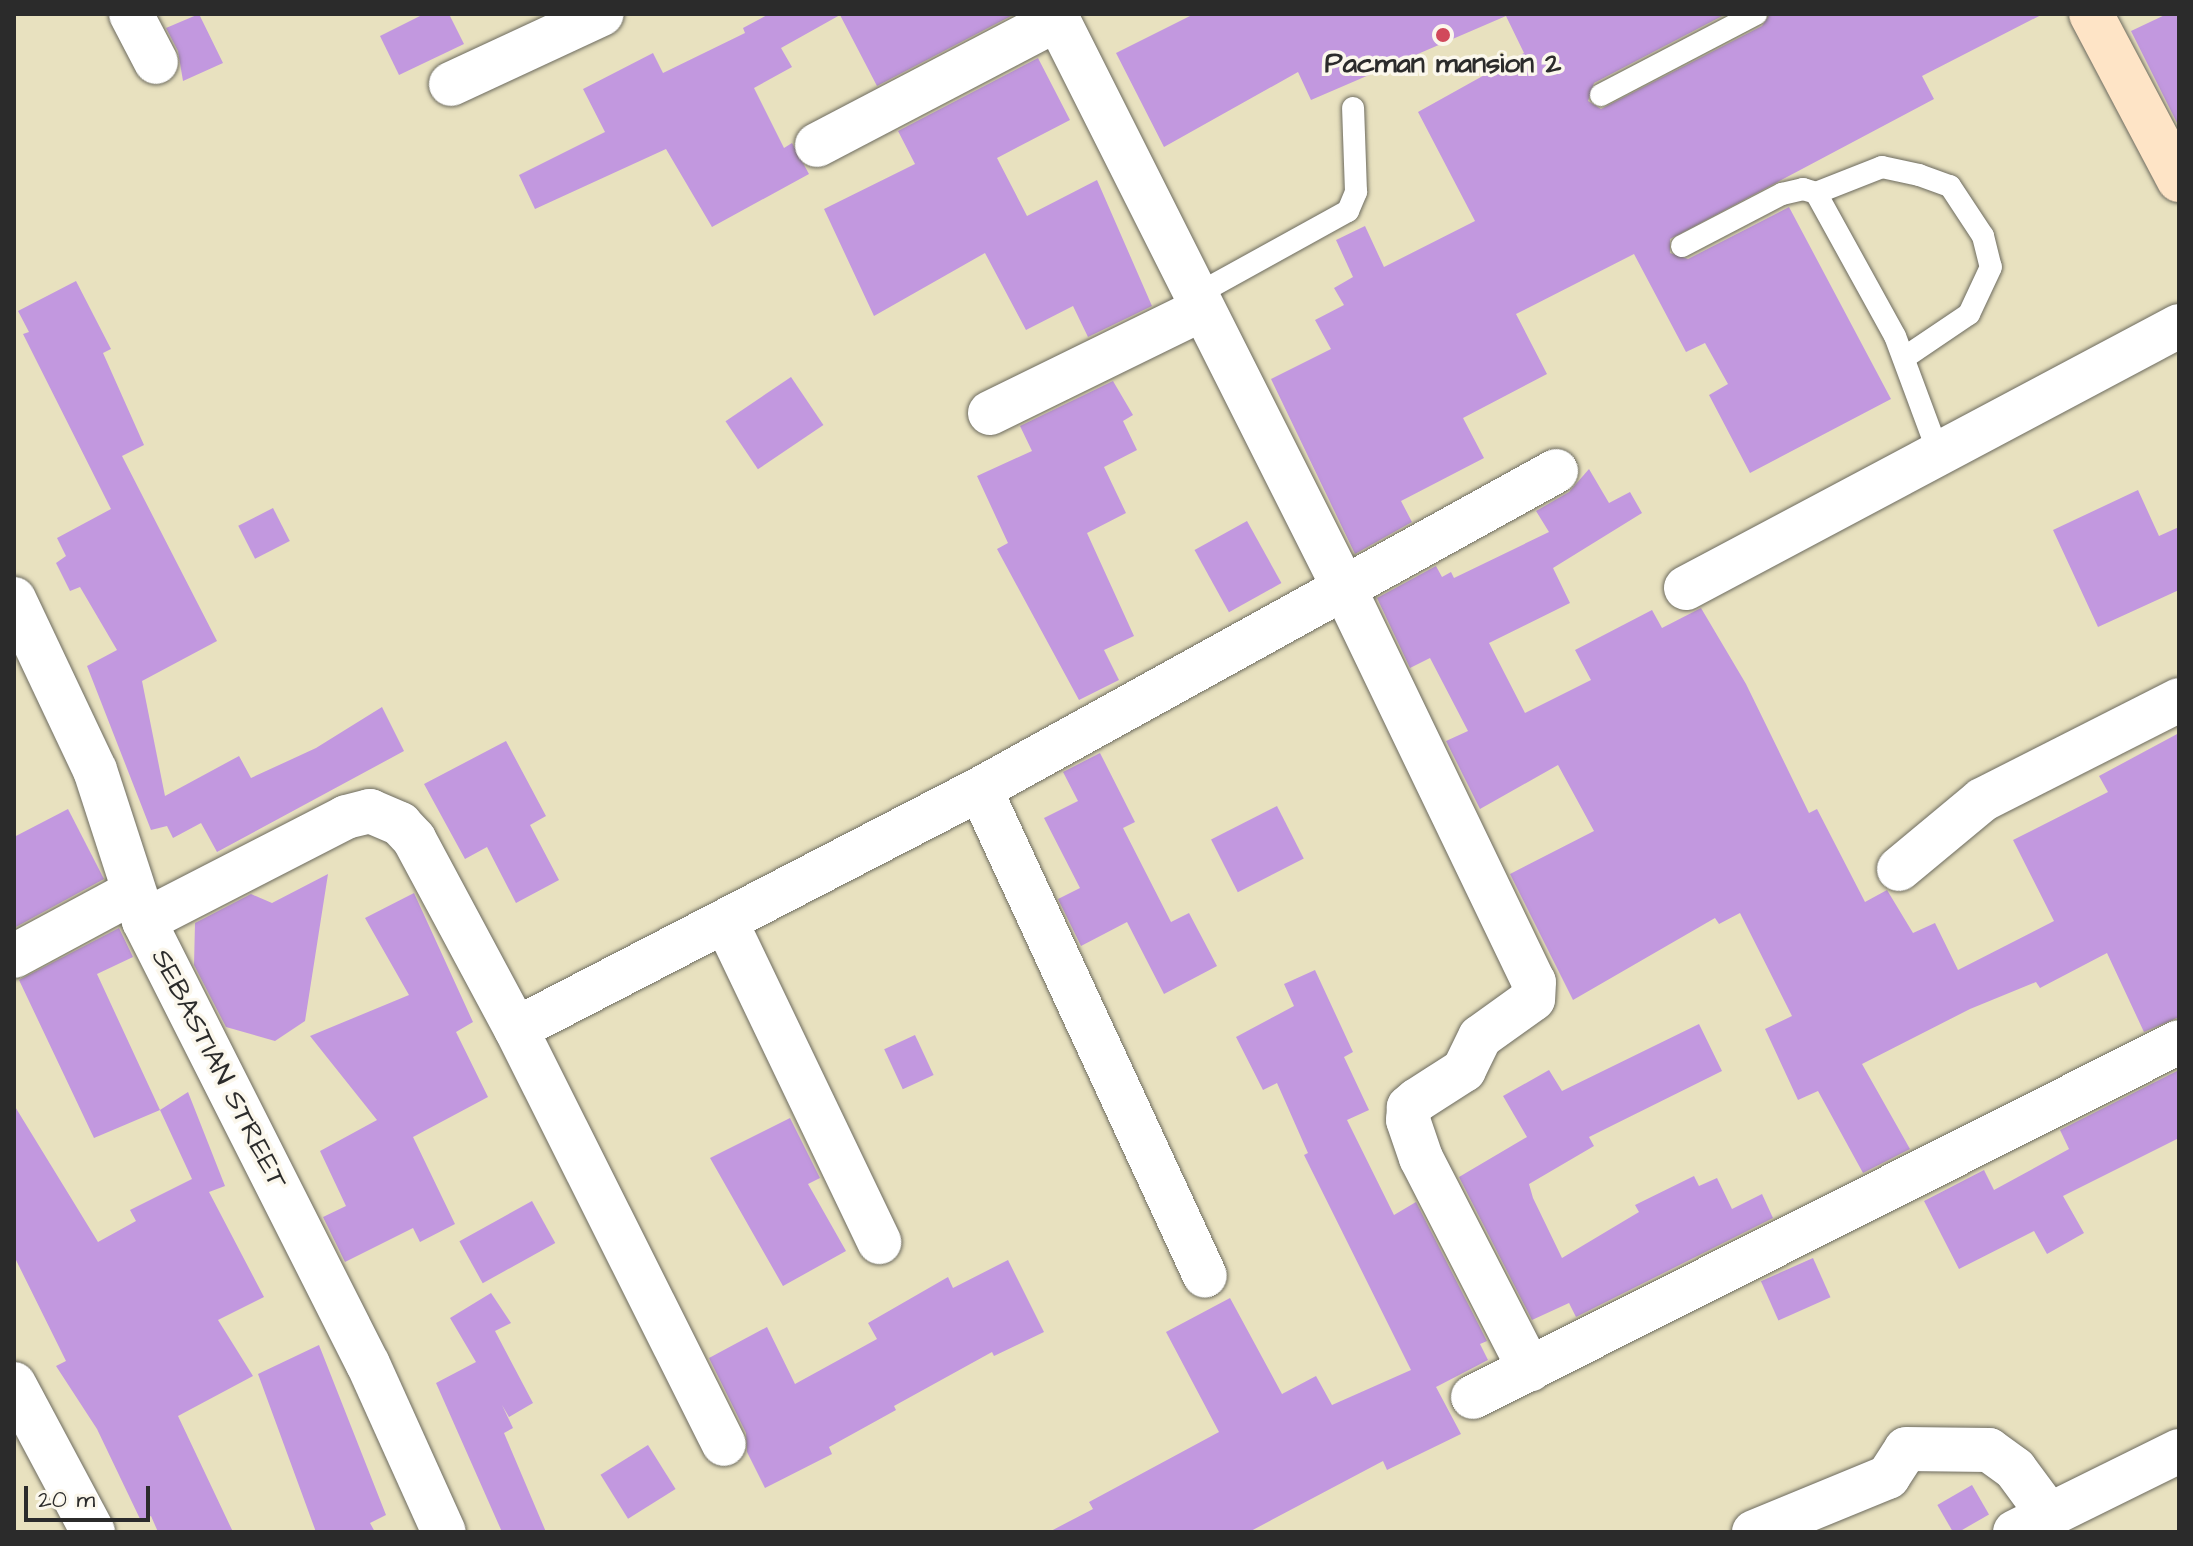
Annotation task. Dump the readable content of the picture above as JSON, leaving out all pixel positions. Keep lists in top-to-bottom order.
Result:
{
  "streets": {
    "street": ["SEBASTIAN STREET"]
  },
  "places": ["Pacman mansion 2"],
  "scale_bar": "20 m"
}
